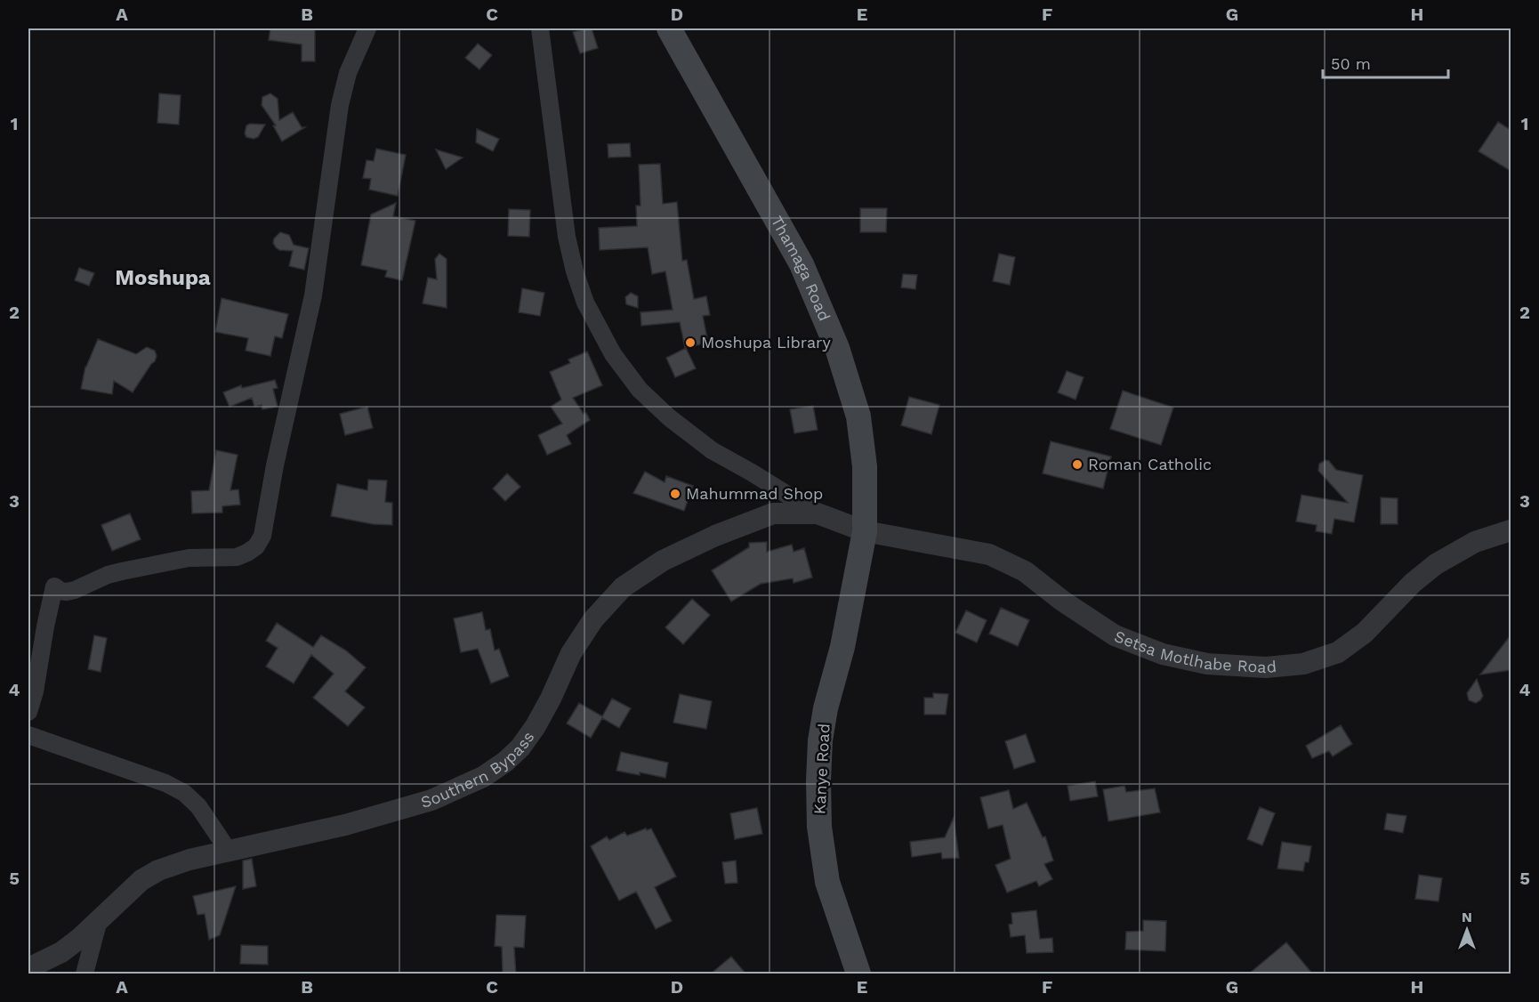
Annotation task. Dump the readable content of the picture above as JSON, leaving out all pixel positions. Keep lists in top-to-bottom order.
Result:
{
  "streets": {
    "main road": ["Thamaga Road", "Kanye Road"],
    "street": ["Setsa Motlhabe Road", "Southern Bypass"]
  },
  "crossings": [
    ["Thamaga Road", "Setsa Motlhabe Road"],
    ["Thamaga Road", "Southern Bypass"],
    ["Thamaga Road", "Kanye Road"],
    ["Setsa Motlhabe Road", "Southern Bypass"],
    ["Setsa Motlhabe Road", "Kanye Road"],
    ["Southern Bypass", "Kanye Road"]
  ],
  "districts": ["Moshupa"],
  "places": ["Moshupa Library", "Roman Catholic", "Mahummad Shop"],
  "scale_bar": "50 m",
  "north": "top",
  "grid": {
    "columns": [
      "A",
      "B",
      "C",
      "D",
      "E",
      "F",
      "G",
      "H"
    ],
    "rows": [
      "1",
      "2",
      "3",
      "4",
      "5"
    ]
  }
}
